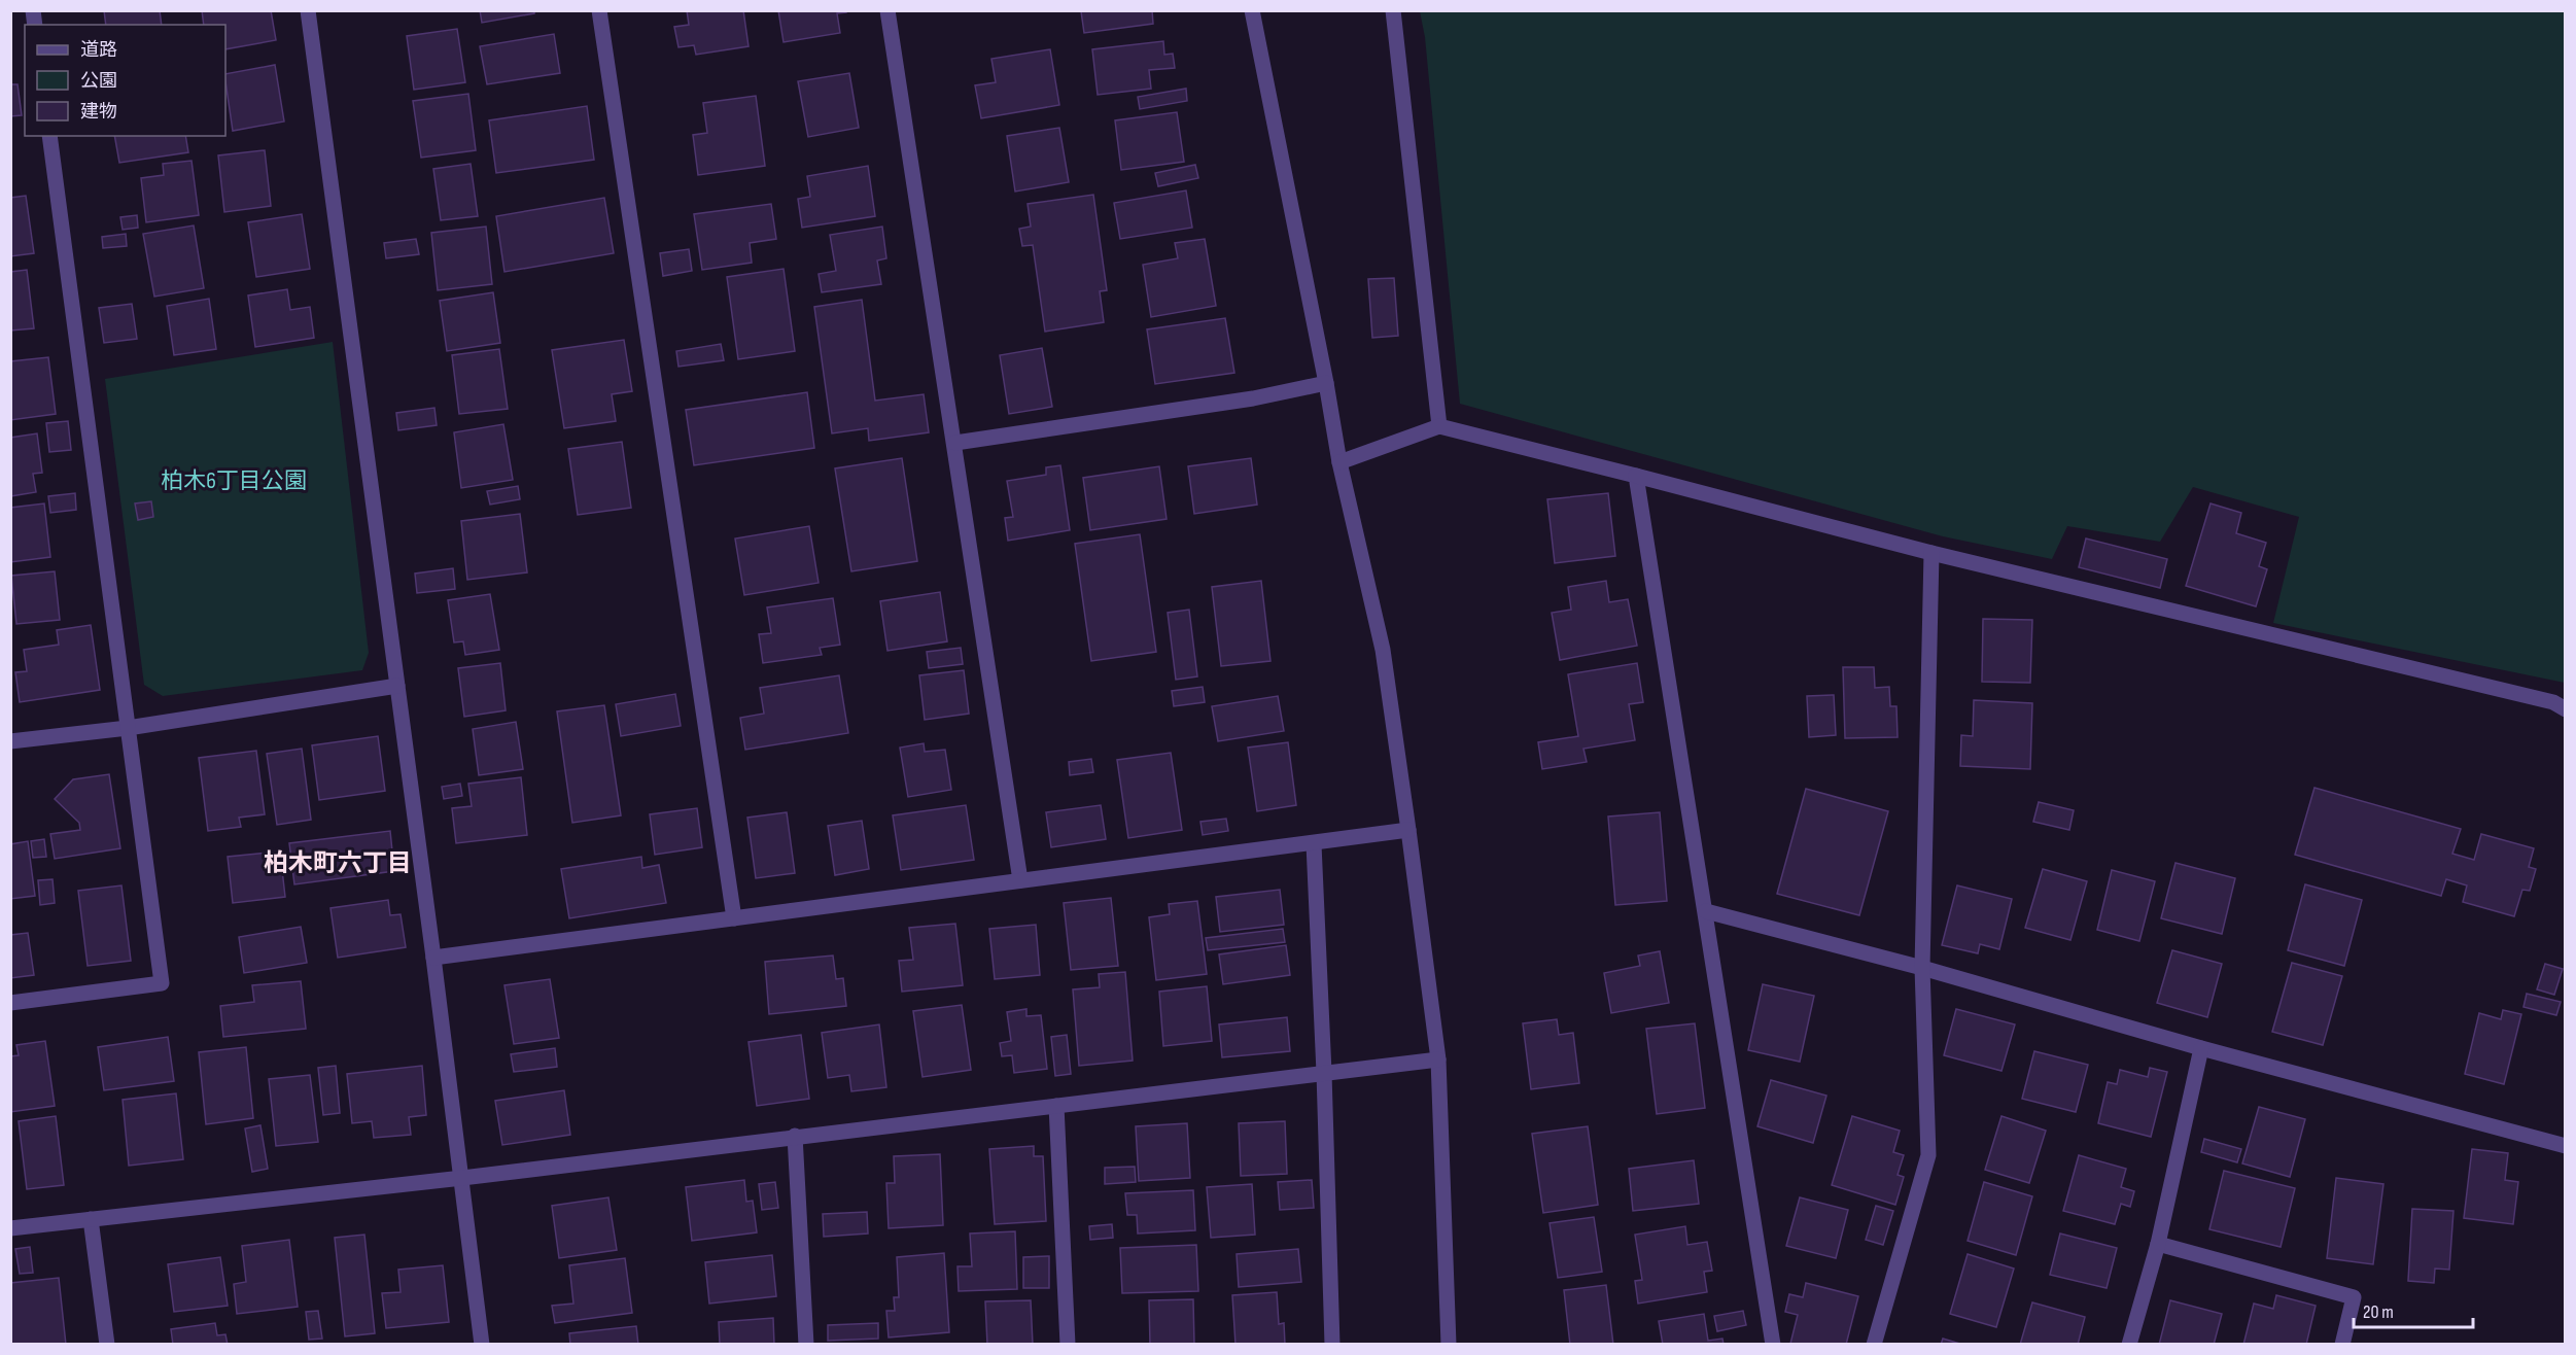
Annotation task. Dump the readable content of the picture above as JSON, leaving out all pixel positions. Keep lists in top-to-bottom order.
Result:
{
  "districts": ["柏木町六丁目"],
  "parks": ["柏木6丁目公園"],
  "legend": ["道路", "公園", "建物"],
  "scale_bar": "20 m"
}
